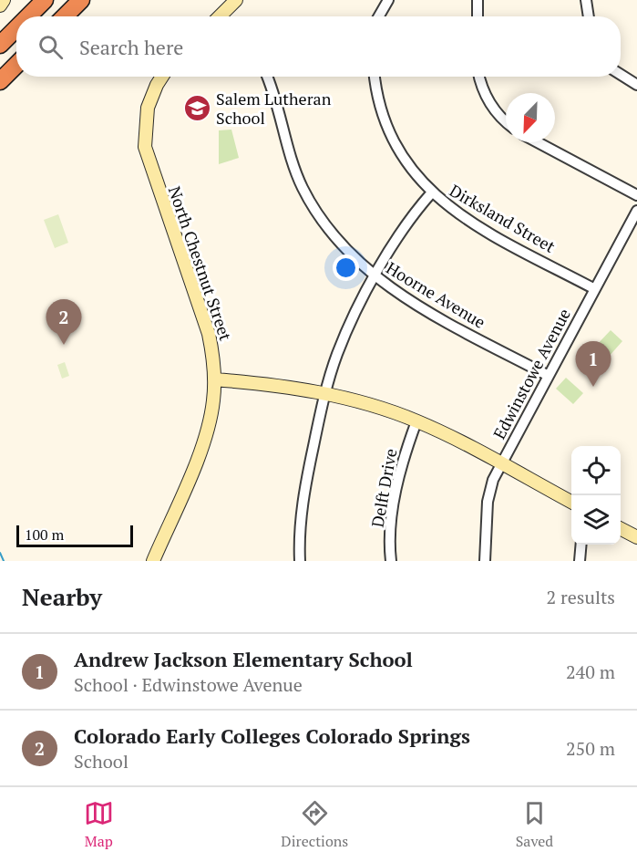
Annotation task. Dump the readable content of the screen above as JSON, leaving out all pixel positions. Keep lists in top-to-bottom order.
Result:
{
  "streets": {
    "main road": ["North Chestnut Street"],
    "street": [
      "Dirksland Street",
      "Hoorne Avenue",
      "Edwinstowe Avenue",
      "Delft Drive"
    ]
  },
  "crossings": [
    ["Dirksland Street", "Edwinstowe Avenue"],
    ["Hoorne Avenue", "Edwinstowe Avenue"]
  ],
  "places": {
    "school or university": ["Salem Lutheran School"]
  },
  "scale_bar": "100 m",
  "north": "bottom left",
  "page": {
    "search": "Search here",
    "pins": ["2", "1"],
    "scale": "100 m",
    "heading": ["Nearby", "2 results"],
    "list": [
      {
        "mark": "1",
        "name": "Andrew Jackson Elementary School",
        "note": "School · Edwinstowe Avenue",
        "value": "240 m"
      },
      {
        "mark": "2",
        "name": "Colorado Early Colleges Colorado Springs",
        "note": "School",
        "value": "250 m"
      }
    ],
    "nav": ["Map", "Directions", "Saved"]
  }
}
